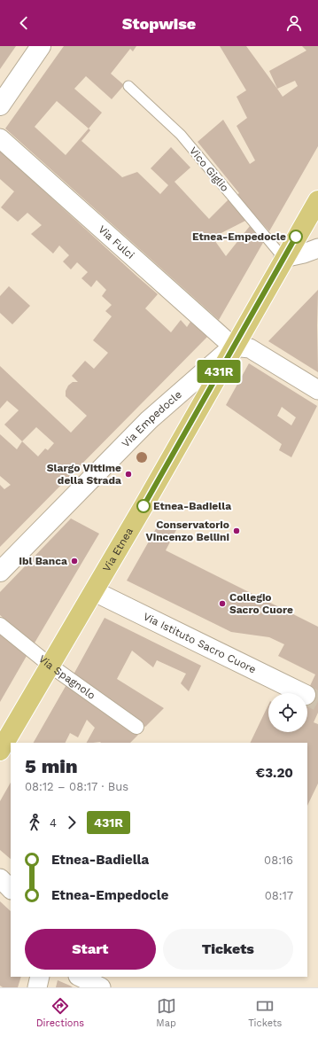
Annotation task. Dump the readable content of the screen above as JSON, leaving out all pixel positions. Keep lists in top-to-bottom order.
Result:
{
  "streets": {
    "main road": ["Via Etnea"],
    "street": [
      "Via Fulci",
      "Via Empedocle",
      "Via Istituto Sacro Cuore",
      "Via Spagnolo"
    ],
    "lane": ["Vico Giglio"]
  },
  "crossings": [
    ["Vico Giglio", "Via Etnea"],
    ["Via Fulci", "Via Empedocle"],
    ["Via Fulci", "Via Etnea"],
    ["Via Empedocle", "Via Etnea"],
    ["Via Etnea", "Via Istituto Sacro Cuore"],
    ["Via Etnea", "Via Spagnolo"]
  ],
  "places": [
    "Etnea-Empedocle",
    "Slargo Vittime della Strada",
    "Etnea-Badiella",
    "Conservatorio Vincenzo Bellini",
    "Ibl Banca",
    "Collegio Sacro Cuore"
  ],
  "lines": ["bus line 431R"],
  "page": {
    "header": "Stopwise",
    "on_map": "431R",
    "heading": ["5 min", "08:12 – 08:17 · Bus", "€3.20"],
    "legs": ["4", "431R"],
    "list": [
      {
        "name": "Etnea-Badiella",
        "value": "08:16"
      },
      {
        "name": "Etnea-Empedocle",
        "value": "08:17"
      }
    ],
    "buttons": ["Start", "Tickets"],
    "tabs": ["Directions", "Map", "Tickets"]
  }
}
